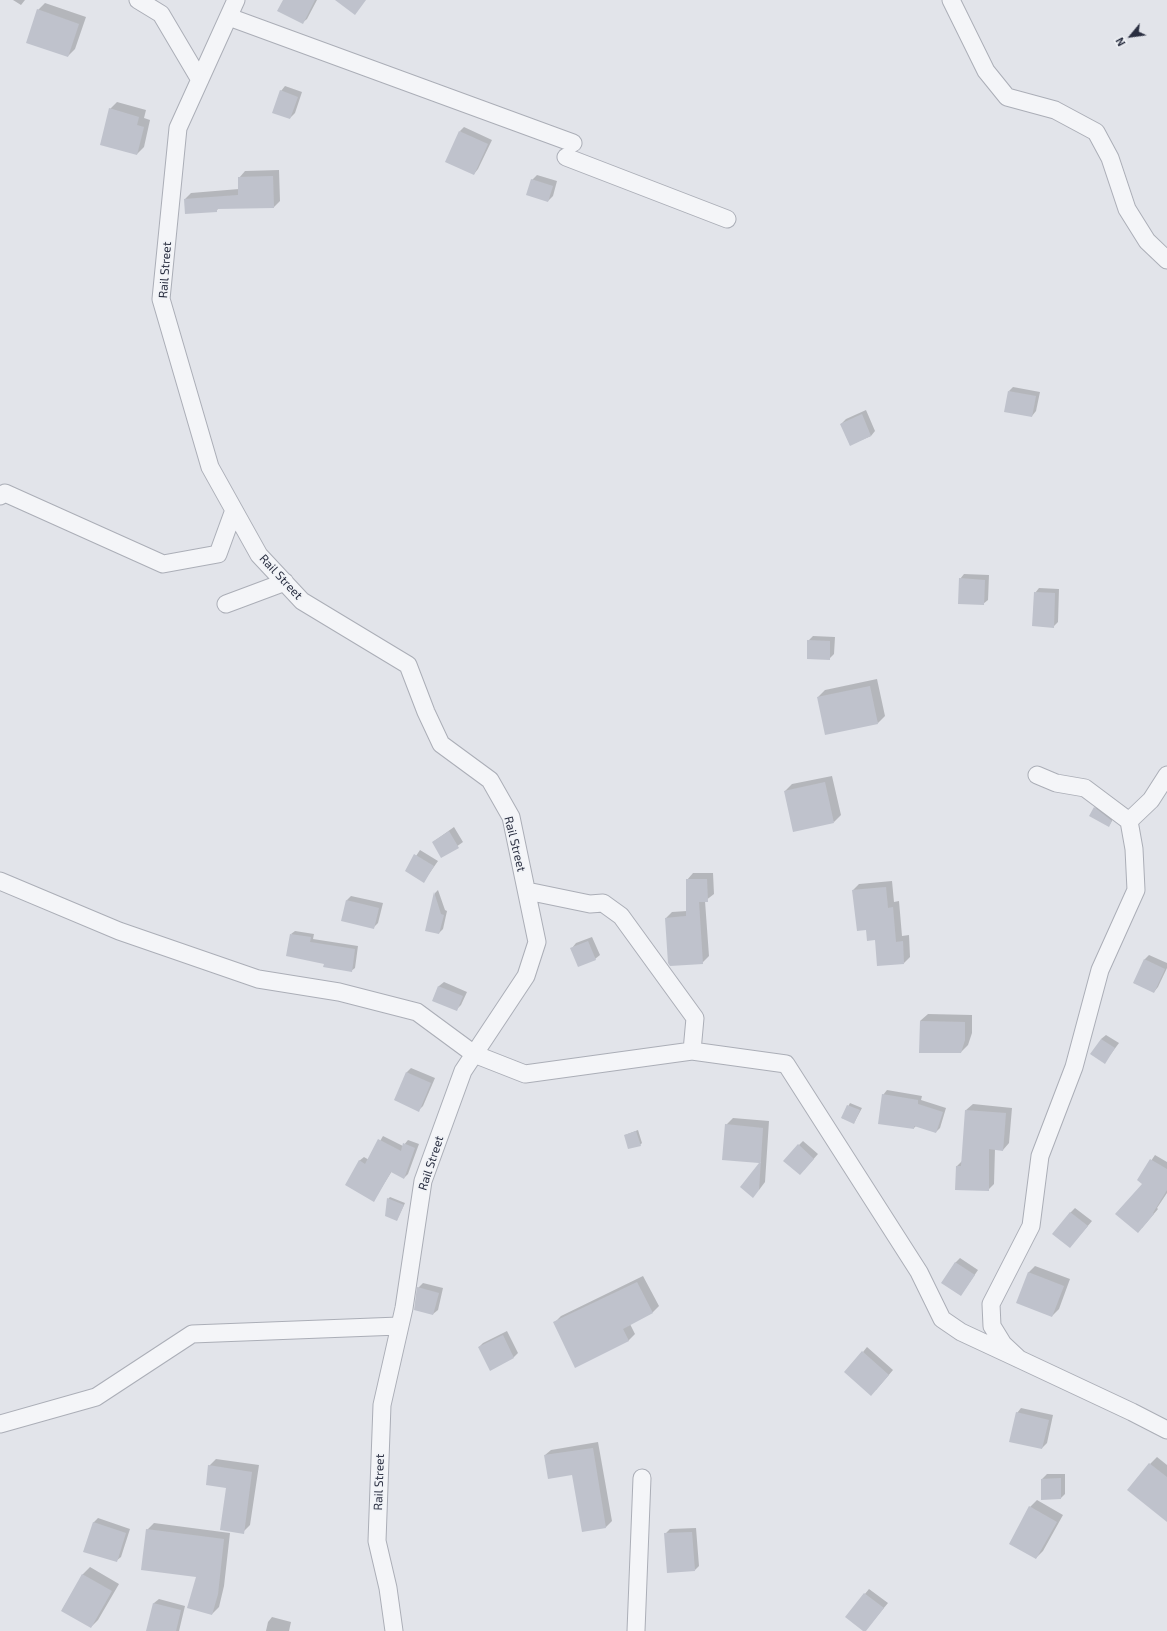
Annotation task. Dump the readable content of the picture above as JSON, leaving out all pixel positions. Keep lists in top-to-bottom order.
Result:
{
  "streets": {
    "street": ["Rail Street"]
  },
  "north": "bottom left"
}
